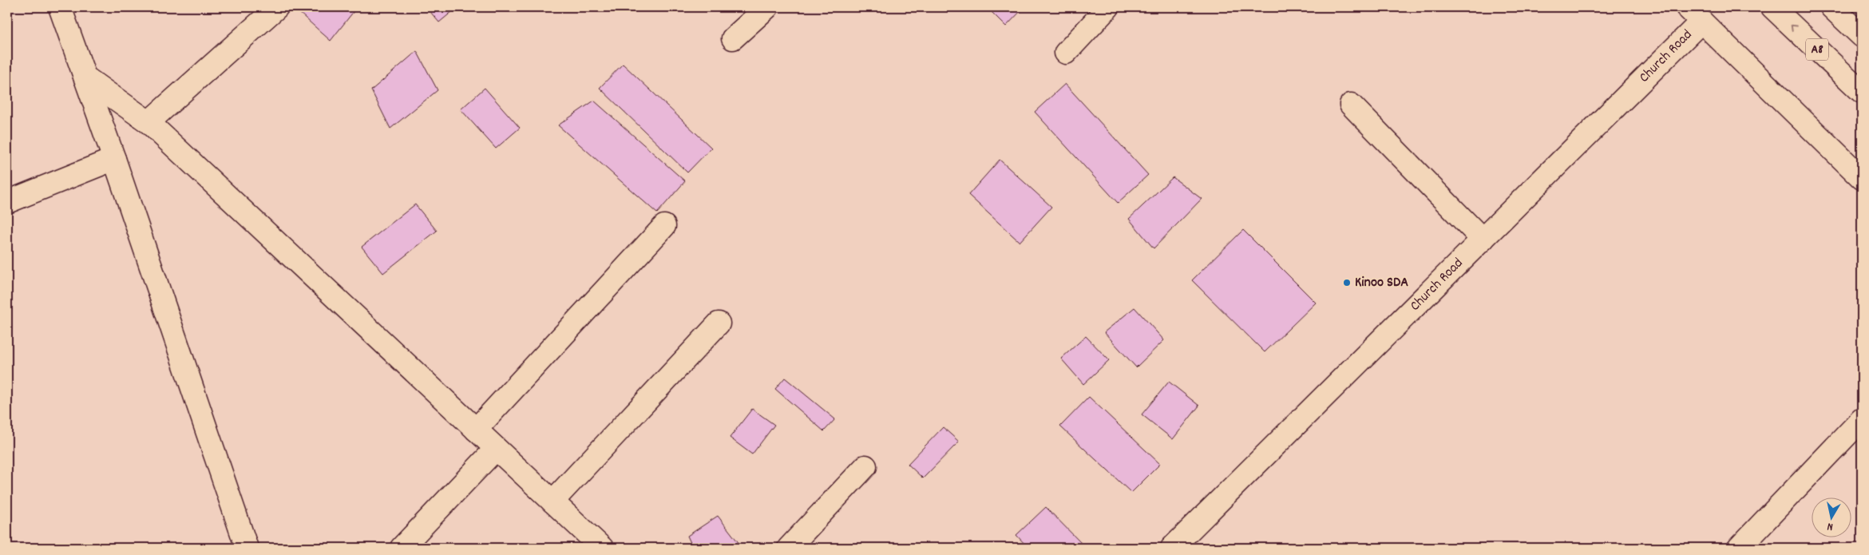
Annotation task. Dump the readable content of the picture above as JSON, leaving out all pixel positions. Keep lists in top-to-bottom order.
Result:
{
  "streets": {
    "main road": ["A8", "Church Road"]
  },
  "places": ["Kinoo SDA"],
  "north": "bottom"
}
